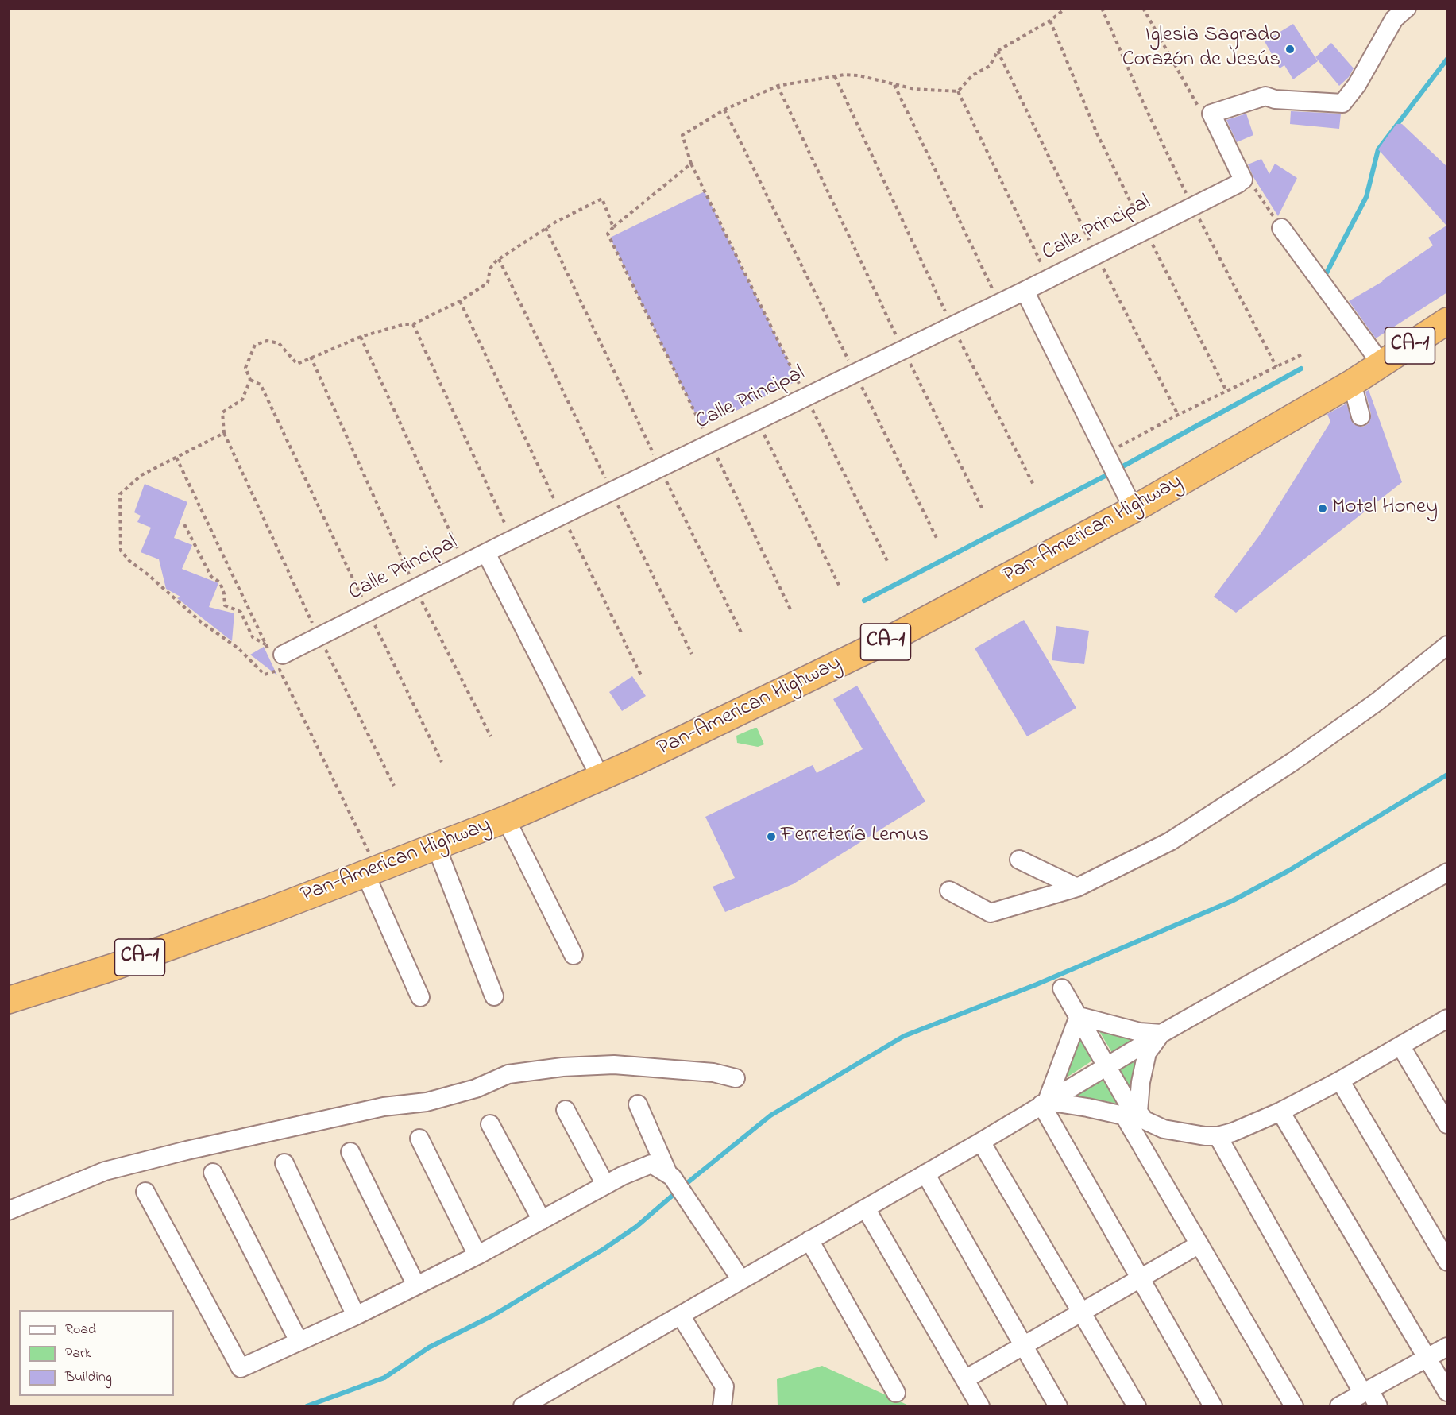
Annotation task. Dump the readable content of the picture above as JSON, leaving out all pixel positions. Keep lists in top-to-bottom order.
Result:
{
  "streets": {
    "highway": ["CA-1", "Pan-American Highway"],
    "street": ["Calle Principal"]
  },
  "places": ["Iglesia Sagrado Corazón de Jesús", "Motel Honey", "Ferretería Lemus"],
  "legend": ["Road", "Park", "Building"]
}
